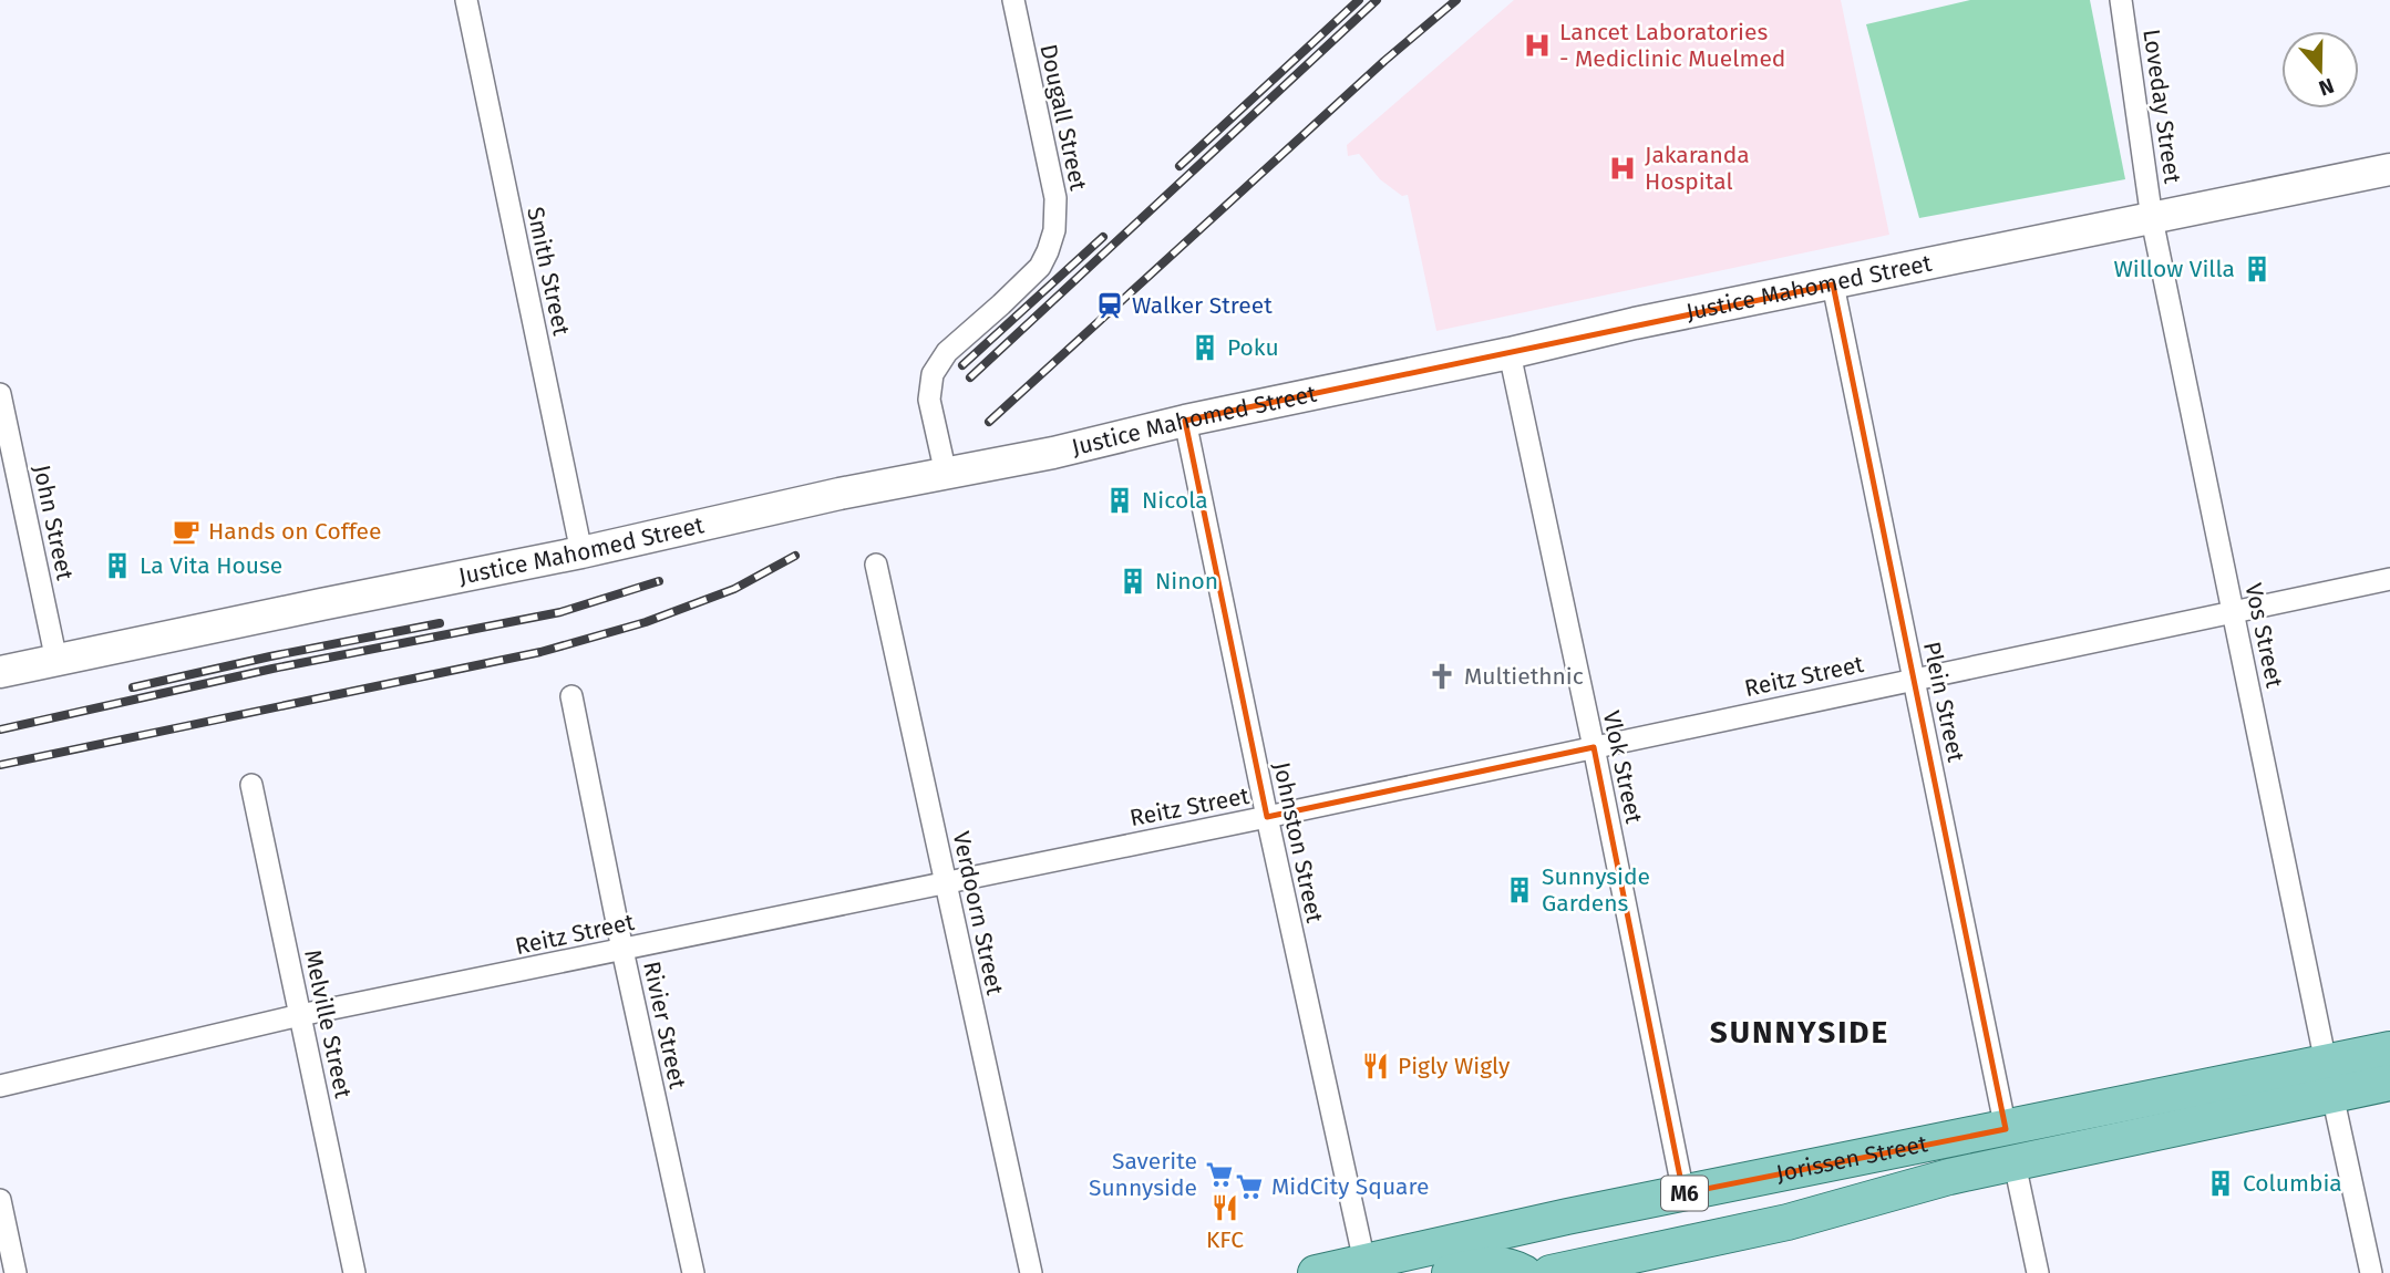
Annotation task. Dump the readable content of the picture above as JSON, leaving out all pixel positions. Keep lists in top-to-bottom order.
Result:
{
  "streets": {
    "main road": ["Justice Mahomed Street", "Jorissen Street", "M6"],
    "street": [
      "Loveday Street",
      "Dougall Street",
      "Smith Street",
      "John Street",
      "Vos Street",
      "Reitz Street",
      "Plein Street",
      "Vlok Street",
      "Johnston Street",
      "Verdoorn Street",
      "Melville Street",
      "Rivier Street"
    ]
  },
  "crossings": [
    ["Loveday Street", "Justice Mahomed Street"],
    ["Loveday Street", "Vos Street"],
    ["Dougall Street", "Justice Mahomed Street"],
    ["Smith Street", "Justice Mahomed Street"],
    ["Justice Mahomed Street", "John Street"],
    ["Justice Mahomed Street", "Vos Street"],
    ["Justice Mahomed Street", "Plein Street"],
    ["Justice Mahomed Street", "Vlok Street"],
    ["Justice Mahomed Street", "Johnston Street"],
    ["Vos Street", "Reitz Street"],
    ["Vos Street", "Jorissen Street"],
    ["Reitz Street", "Plein Street"],
    ["Reitz Street", "Vlok Street"],
    ["Reitz Street", "Johnston Street"],
    ["Reitz Street", "Verdoorn Street"],
    ["Reitz Street", "Melville Street"],
    ["Reitz Street", "Rivier Street"],
    ["Plein Street", "Jorissen Street"],
    ["Vlok Street", "Jorissen Street"],
    ["Johnston Street", "Jorissen Street"]
  ],
  "districts": ["SUNNYSIDE"],
  "places": {
    "hospital": ["Lancet Laboratories - Mediclinic Muelmed", "Jakaranda Hospital"],
    "building": [
      "Willow Villa",
      "Poku",
      "Nicola",
      "La Vita House",
      "Ninon",
      "Sunnyside Gardens",
      "Columbia"
    ],
    "station": ["Walker Street"],
    "cafe": ["Hands on Coffee"],
    "church": ["Multiethnic"],
    "restaurant": ["Pigly Wigly", "KFC"],
    "supermarket": ["Saverite Sunnyside", "MidCity Square"]
  },
  "north": "bottom"
}
